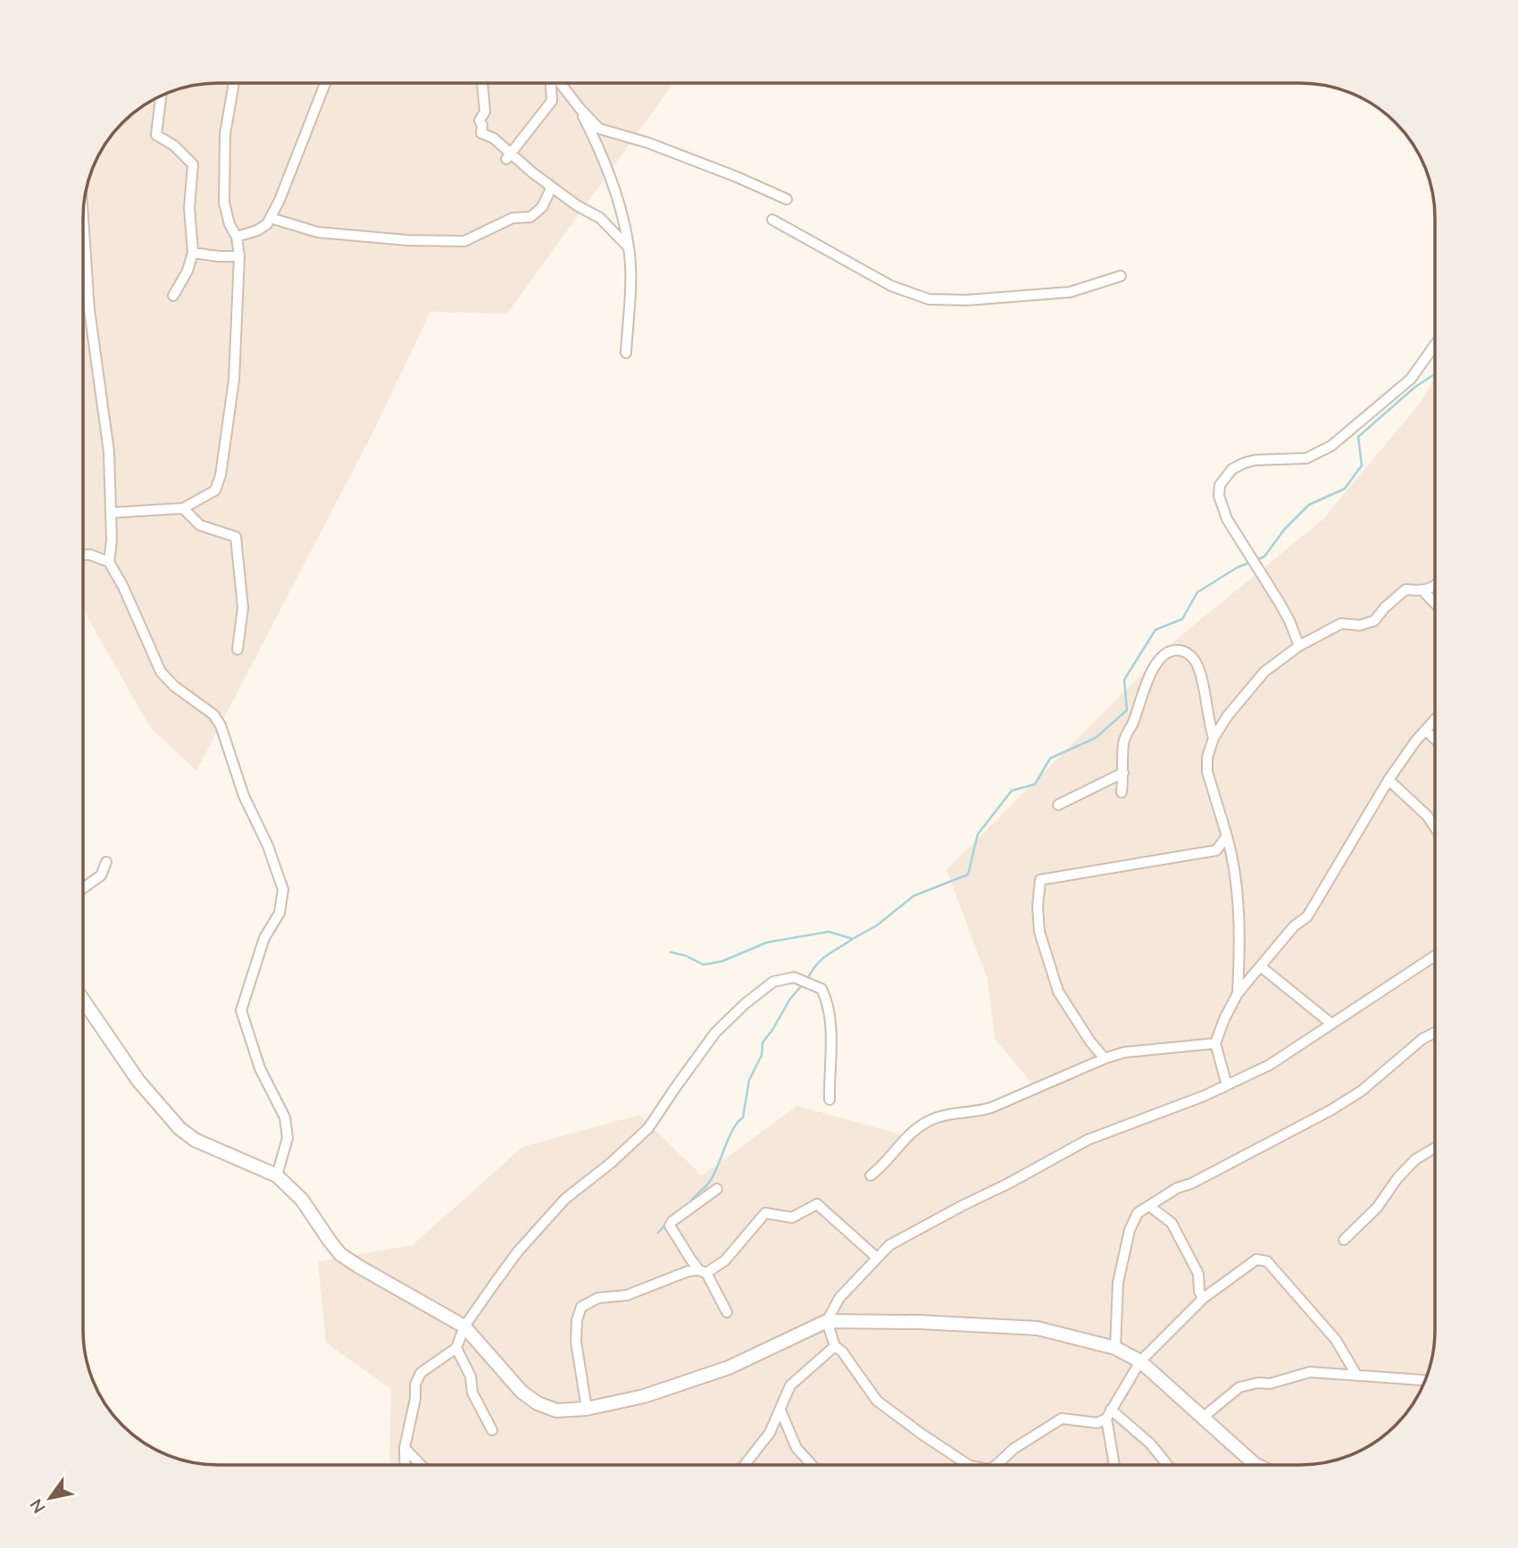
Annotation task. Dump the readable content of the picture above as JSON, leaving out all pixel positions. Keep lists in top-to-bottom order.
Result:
{
  "north": "bottom left"
}
